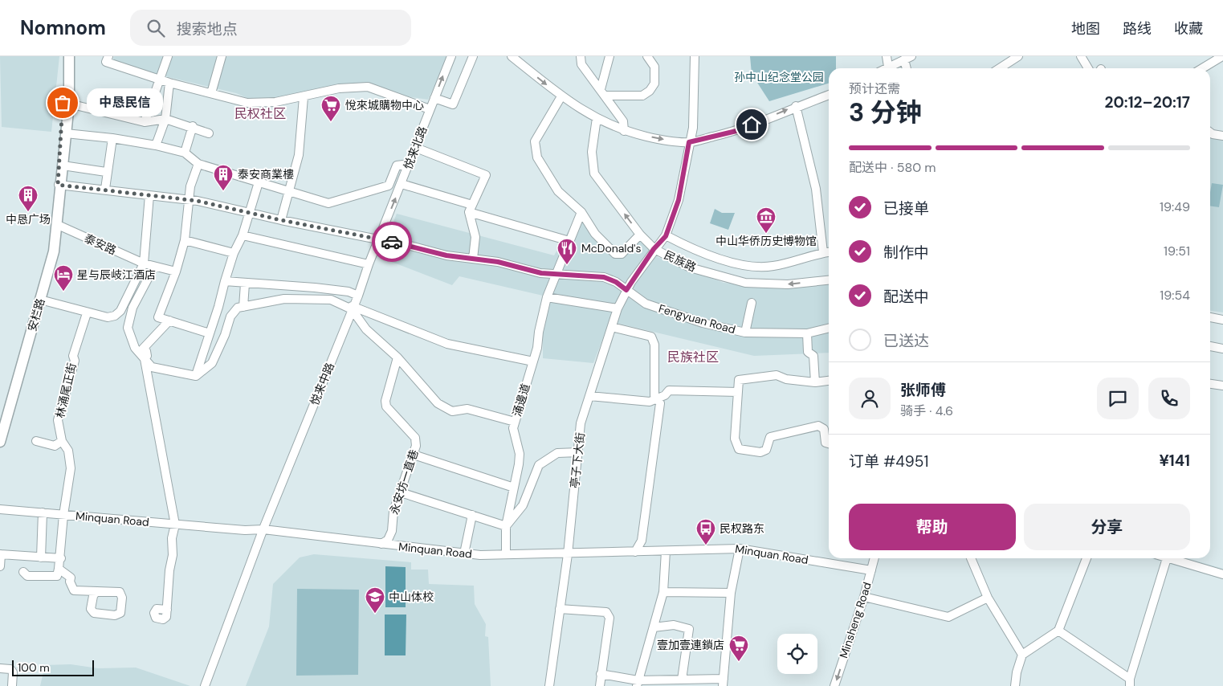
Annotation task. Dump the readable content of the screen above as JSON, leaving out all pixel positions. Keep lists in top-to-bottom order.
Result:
{
  "streets": {
    "main road": ["安栏路"],
    "street": [
      "悦来北路",
      "泰安路",
      "民族路",
      "Fengyuan Road",
      "悦来中路",
      "林涌尾正街",
      "涌邊道",
      "亭子下大街",
      "永安坊一直巷",
      "Minquan Road",
      "Minsheng Road"
    ]
  },
  "crossings": [
    ["悦来北路", "Fengyuan Road"],
    ["悦来北路", "悦来中路"],
    ["泰安路", "安栏路"],
    ["民族路", "亭子下大街"],
    ["Fengyuan Road", "悦来中路"],
    ["Fengyuan Road", "涌邊道"],
    ["Fengyuan Road", "亭子下大街"],
    ["悦来中路", "Minquan Road"],
    ["林涌尾正街", "Minquan Road"],
    ["涌邊道", "Minquan Road"],
    ["亭子下大街", "Minquan Road"],
    ["永安坊一直巷", "Minquan Road"],
    ["Minquan Road", "Minsheng Road"]
  ],
  "one_way": ["悦来北路", "民族路", "Minsheng Road"],
  "districts": ["民权社区", "民族社区"],
  "parks": ["孙中山纪念堂公园"],
  "places": {
    "other": ["中恳民信"],
    "supermarket": ["悅來城購物中心", "壹加壹連鎖店"],
    "building": ["泰安商業樓", "中恳广场"],
    "museum": ["中山华侨历史博物馆"],
    "restaurant": ["McDonald's"],
    "hotel": ["星与辰岐江酒店"],
    "bus stop": ["民权路东"],
    "school or university": ["中山体校"]
  },
  "scale_bar": "100 m",
  "page": {
    "header": "Nomnom",
    "search": "搜索地点",
    "nav": ["地图", "路线", "收藏"],
    "heading": ["3 分钟", "预计还需", "20:12–20:17"],
    "panel": [
      "张师傅",
      "骑手 · 4.6",
      "订单 #4951",
      "¥141"
    ],
    "bubble": "中恳民信",
    "bar": "配送中 · 580 m",
    "list": [
      ["已接单", "19:49"],
      ["制作中", "19:51"],
      ["配送中", "19:54"],
      "已送达"
    ],
    "buttons": ["帮助", "分享"],
    "scale": "100 m"
  }
}
